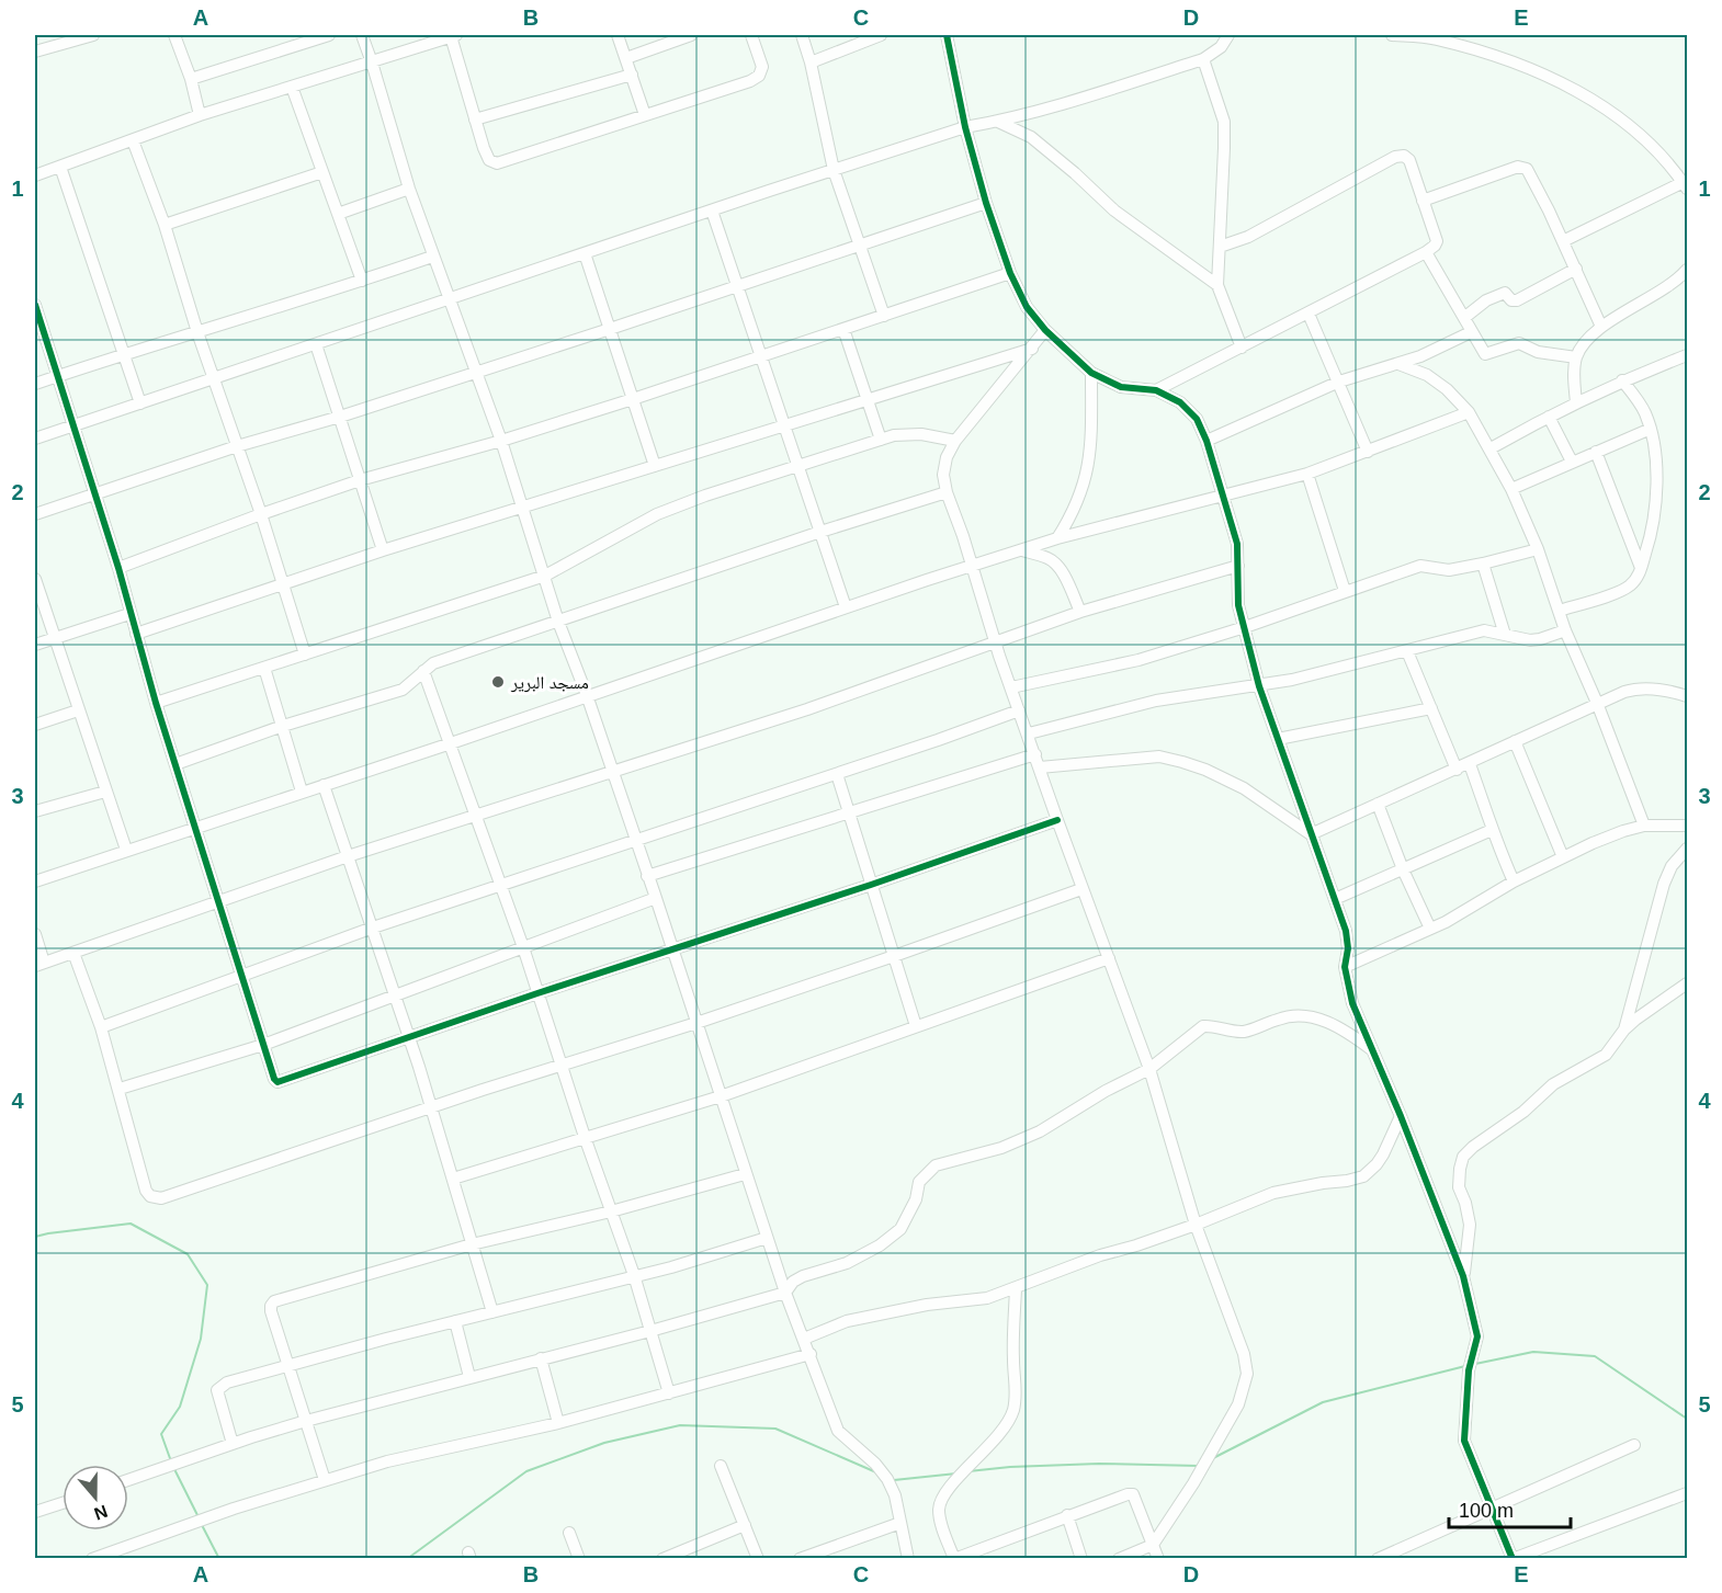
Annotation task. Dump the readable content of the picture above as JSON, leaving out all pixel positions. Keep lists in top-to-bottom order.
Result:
{
  "places": ["مسجد البرير"],
  "scale_bar": "100 m",
  "north": "bottom",
  "grid": {
    "columns": [
      "A",
      "B",
      "C",
      "D",
      "E"
    ],
    "rows": [
      "1",
      "2",
      "3",
      "4",
      "5"
    ]
  }
}
